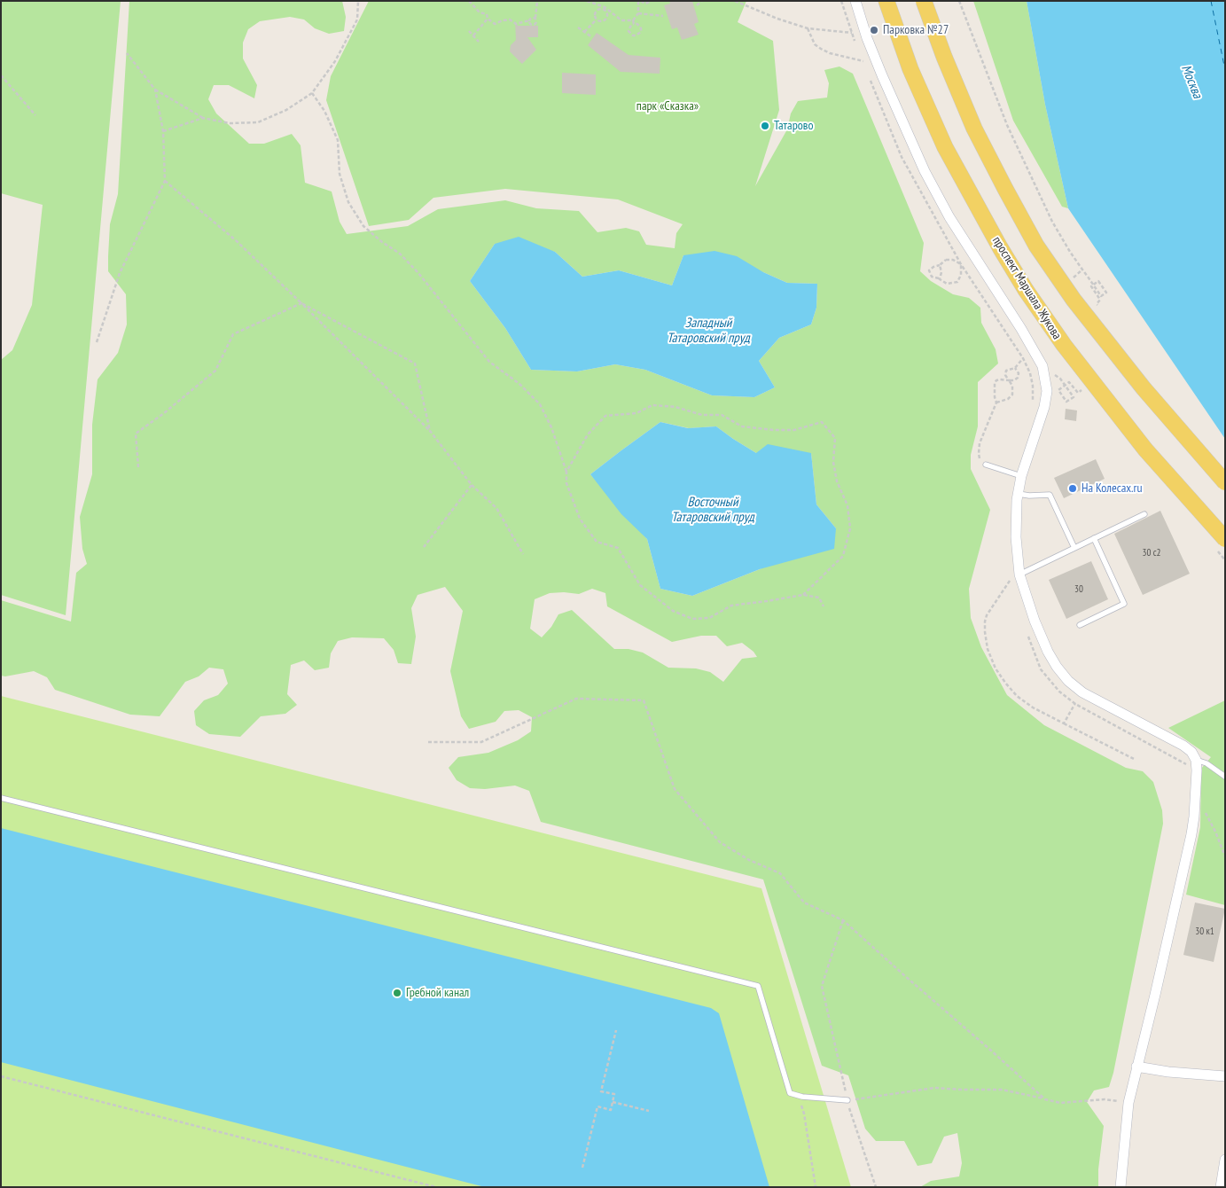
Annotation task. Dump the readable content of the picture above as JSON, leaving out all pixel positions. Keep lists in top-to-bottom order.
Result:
{
  "streets": {
    "main road": ["проспект Маршала Жукова"]
  },
  "water": ["Москва", "Западный Татаровский пруд", "Восточный Татаровский пруд"],
  "parks": ["парк «Сказка»"],
  "places": [
    "Парковка №27",
    "Татарово",
    "На Колесах.ru",
    "Гребной канал"
  ],
  "house_numbers": ["30 с2", "30", "30 к1"]
}
